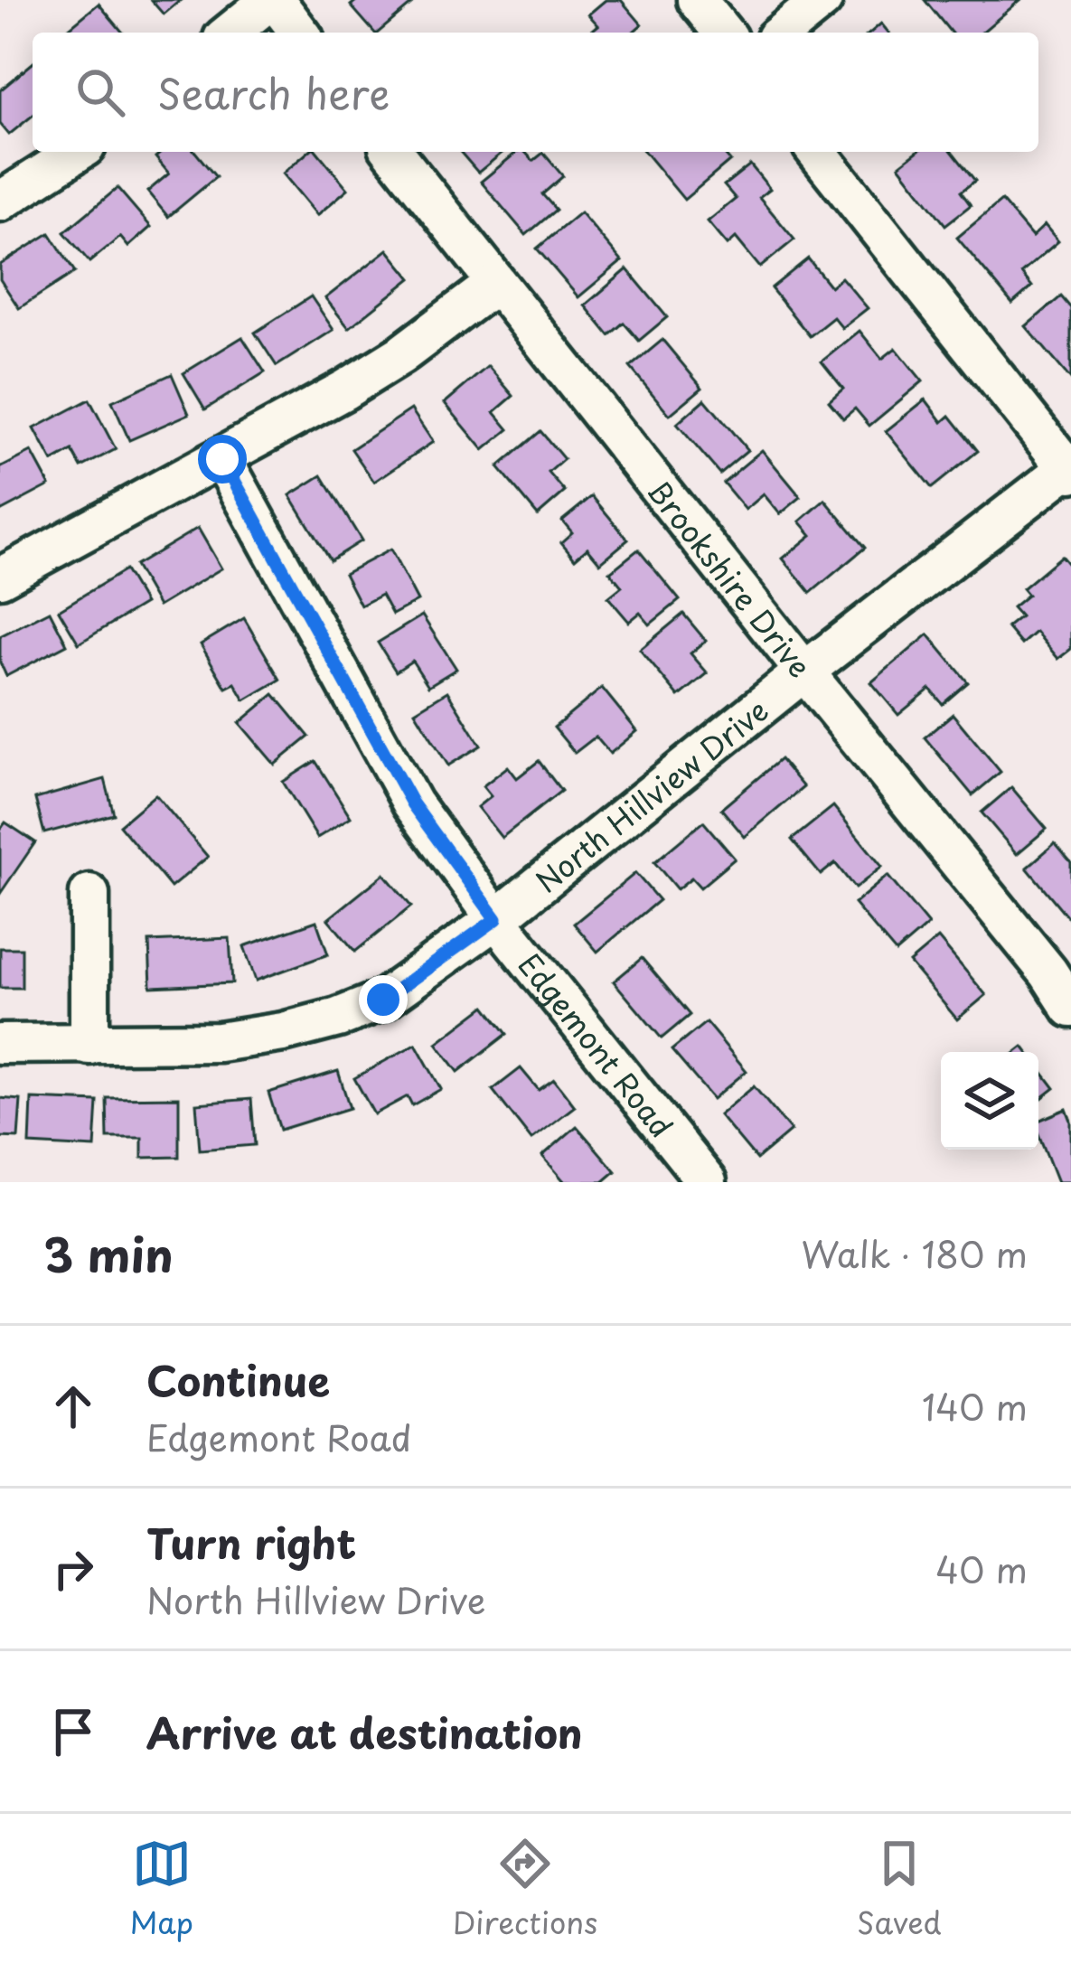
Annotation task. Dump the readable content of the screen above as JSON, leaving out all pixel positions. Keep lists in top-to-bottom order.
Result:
{
  "streets": {
    "street": ["Brookshire Drive", "North Hillview Drive", "Edgemont Road"]
  },
  "crossings": [
    ["Brookshire Drive", "North Hillview Drive"],
    ["North Hillview Drive", "Edgemont Road"]
  ],
  "page": {
    "search": "Search here",
    "heading": ["3 min", "Walk · 180 m"],
    "list": [
      ["Continue", "Edgemont Road", "140 m"],
      ["Turn right", "North Hillview Drive", "40 m"],
      "Arrive at destination"
    ],
    "nav": ["Map", "Directions", "Saved"]
  }
}
